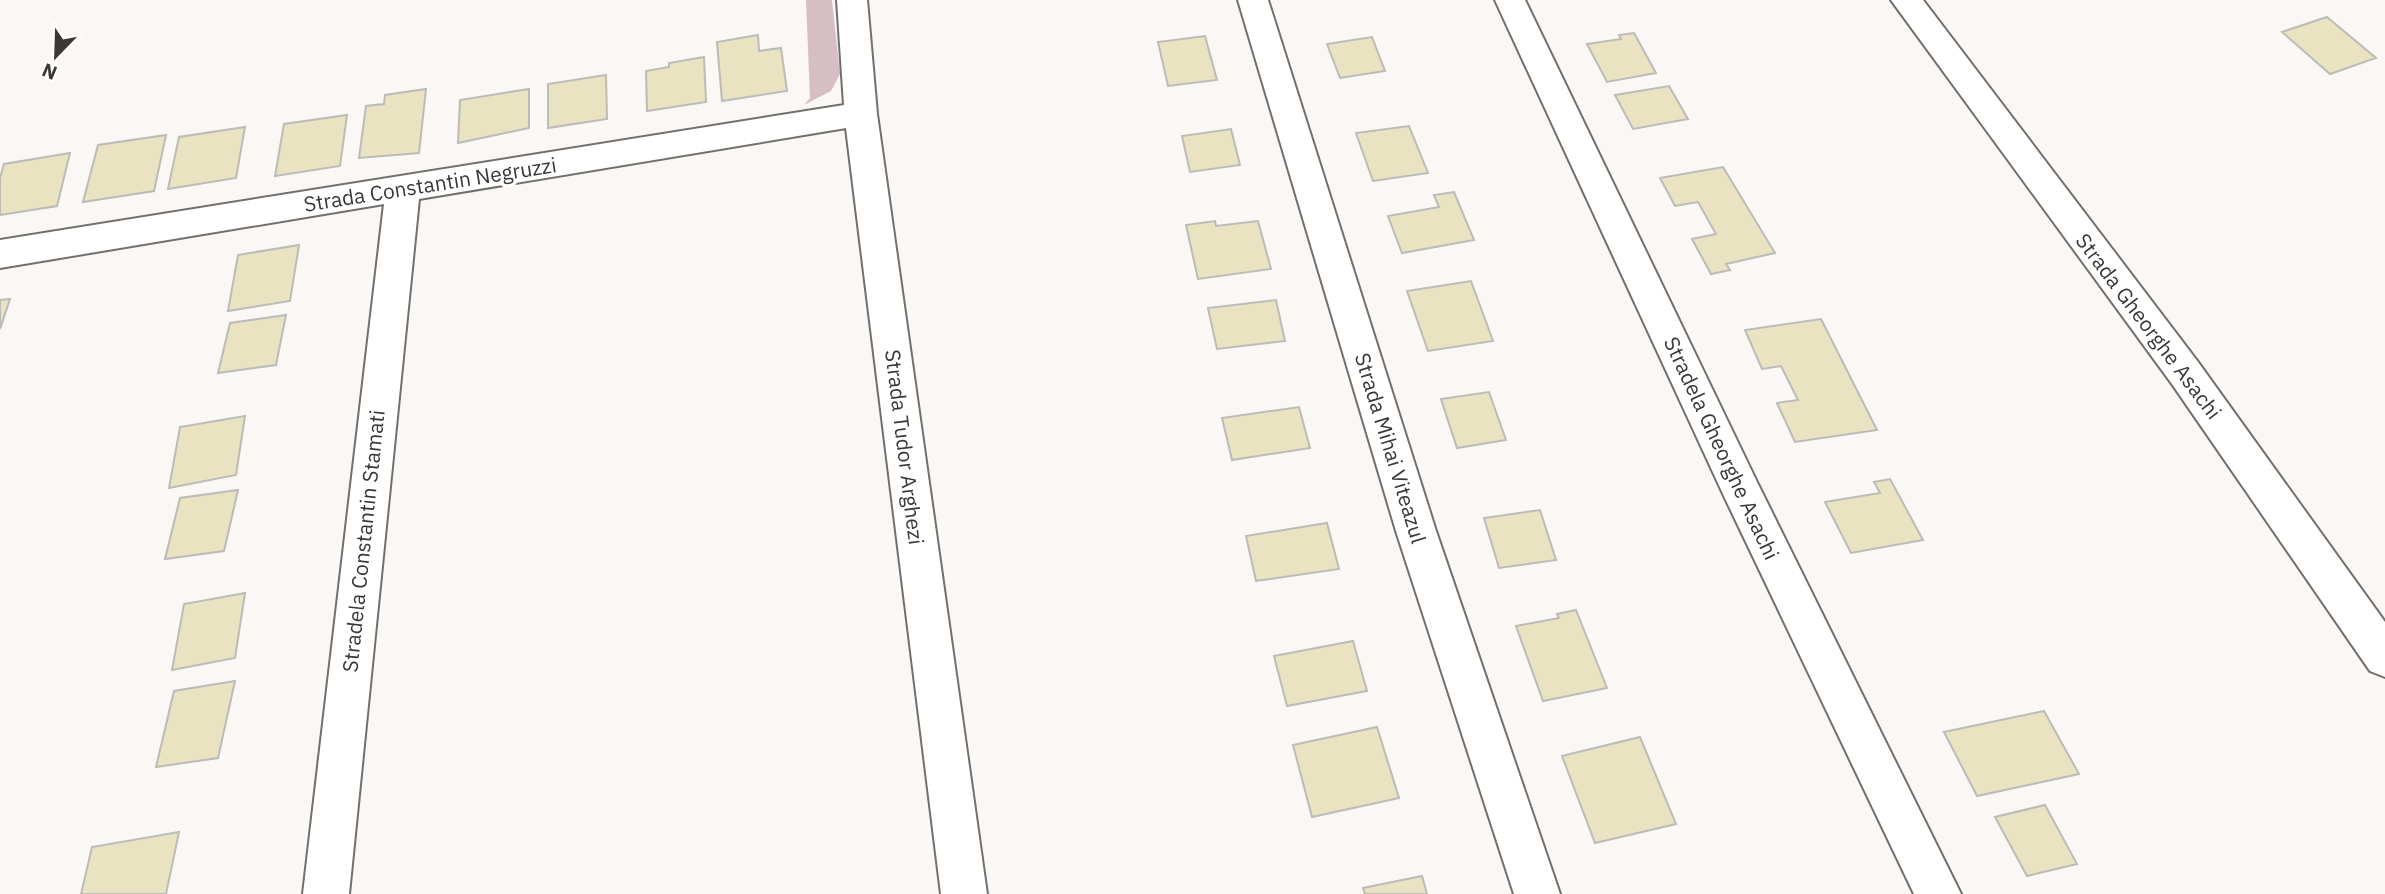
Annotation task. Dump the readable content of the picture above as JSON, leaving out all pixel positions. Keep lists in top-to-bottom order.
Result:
{
  "streets": {
    "street": [
      "Strada Constantin Negruzzi",
      "Strada Gheorghe Asachi",
      "Strada Tudor Arghezi",
      "Strada Mihai Viteazul",
      "Stradela Gheorghe Asachi",
      "Stradela Constantin Stamati"
    ]
  },
  "crossings": [
    ["Strada Constantin Negruzzi", "Strada Tudor Arghezi"],
    ["Strada Constantin Negruzzi", "Stradela Constantin Stamati"]
  ],
  "north": "bottom left"
}
